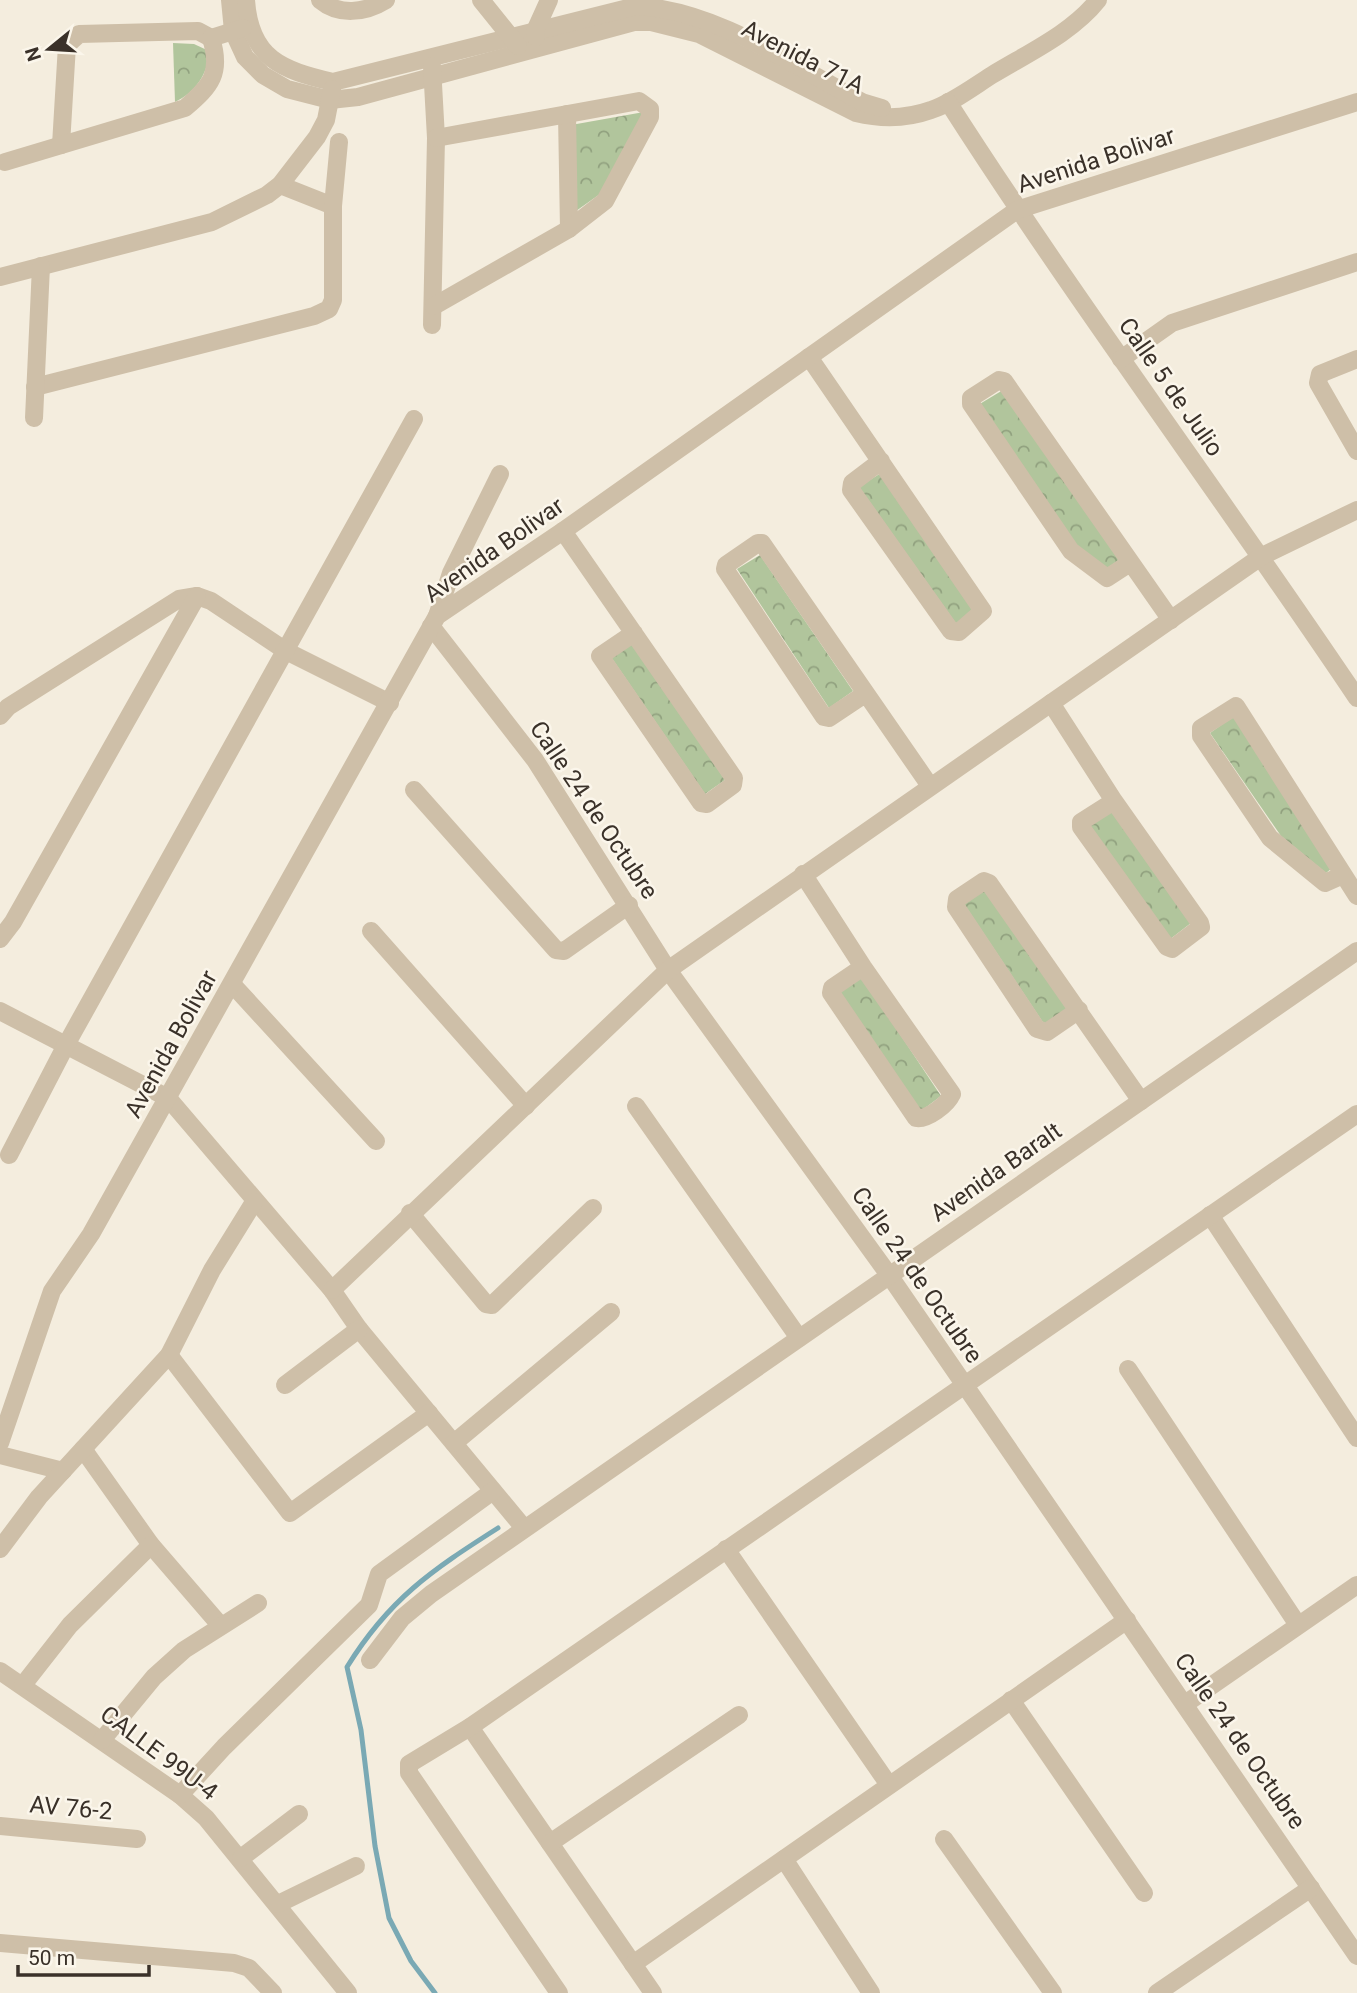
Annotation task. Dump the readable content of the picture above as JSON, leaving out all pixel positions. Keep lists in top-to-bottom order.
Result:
{
  "streets": {
    "street": [
      "Avenida 71A",
      "Avenida Bolivar",
      "Calle 5 de Julio",
      "Calle 24 de Octubre",
      "Avenida Baralt",
      "CALLE 99U-4",
      "AV 76-2"
    ]
  },
  "crossings": [
    ["Avenida 71A", "Calle 5 de Julio"],
    ["Avenida Bolivar", "Calle 5 de Julio"],
    ["Avenida Bolivar", "Calle 24 de Octubre"],
    ["Calle 24 de Octubre", "Avenida Baralt"]
  ],
  "scale_bar": "50 m",
  "north": "left"
}
